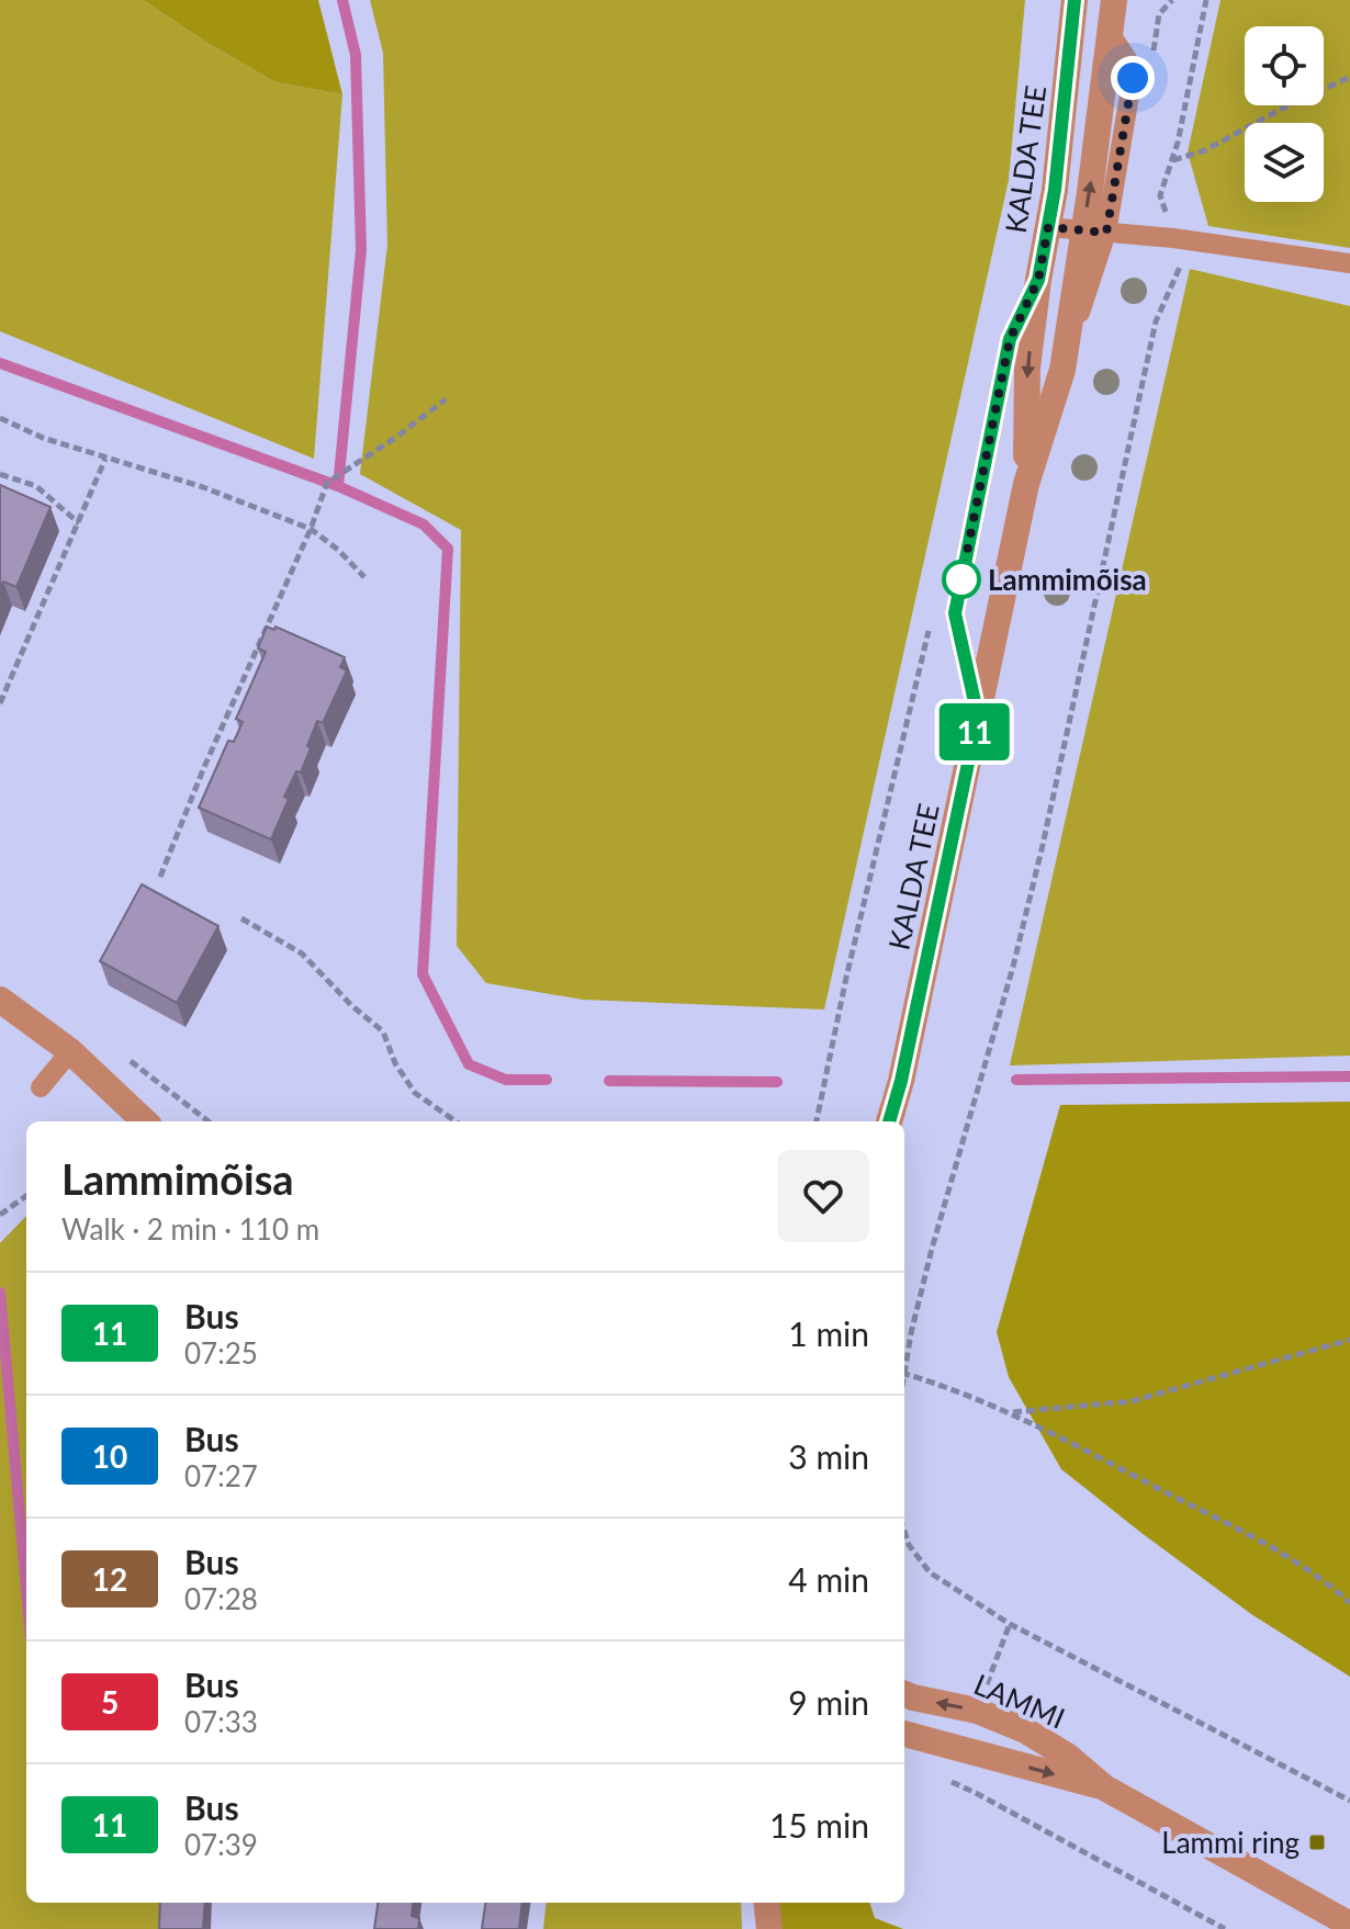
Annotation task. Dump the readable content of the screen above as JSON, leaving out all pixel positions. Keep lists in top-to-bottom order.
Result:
{
  "streets": {
    "street": ["KALDA TEE", "LAMMI"]
  },
  "places": {
    "other": ["Lammimõisa"],
    "transit": ["Lammi ring"]
  },
  "lines": ["bus line 11"],
  "page": {
    "on_map": "11",
    "heading": ["Lammimõisa", "Walk · 2 min · 110 m"],
    "list": [
      {
        "mark": "11",
        "name": "Bus",
        "note": "07:25",
        "value": "1 min"
      },
      {
        "mark": "10",
        "name": "Bus",
        "note": "07:27",
        "value": "3 min"
      },
      {
        "mark": "12",
        "name": "Bus",
        "note": "07:28",
        "value": "4 min"
      },
      {
        "mark": "5",
        "name": "Bus",
        "note": "07:33",
        "value": "9 min"
      },
      {
        "mark": "11",
        "name": "Bus",
        "note": "07:39",
        "value": "15 min"
      }
    ]
  }
}
